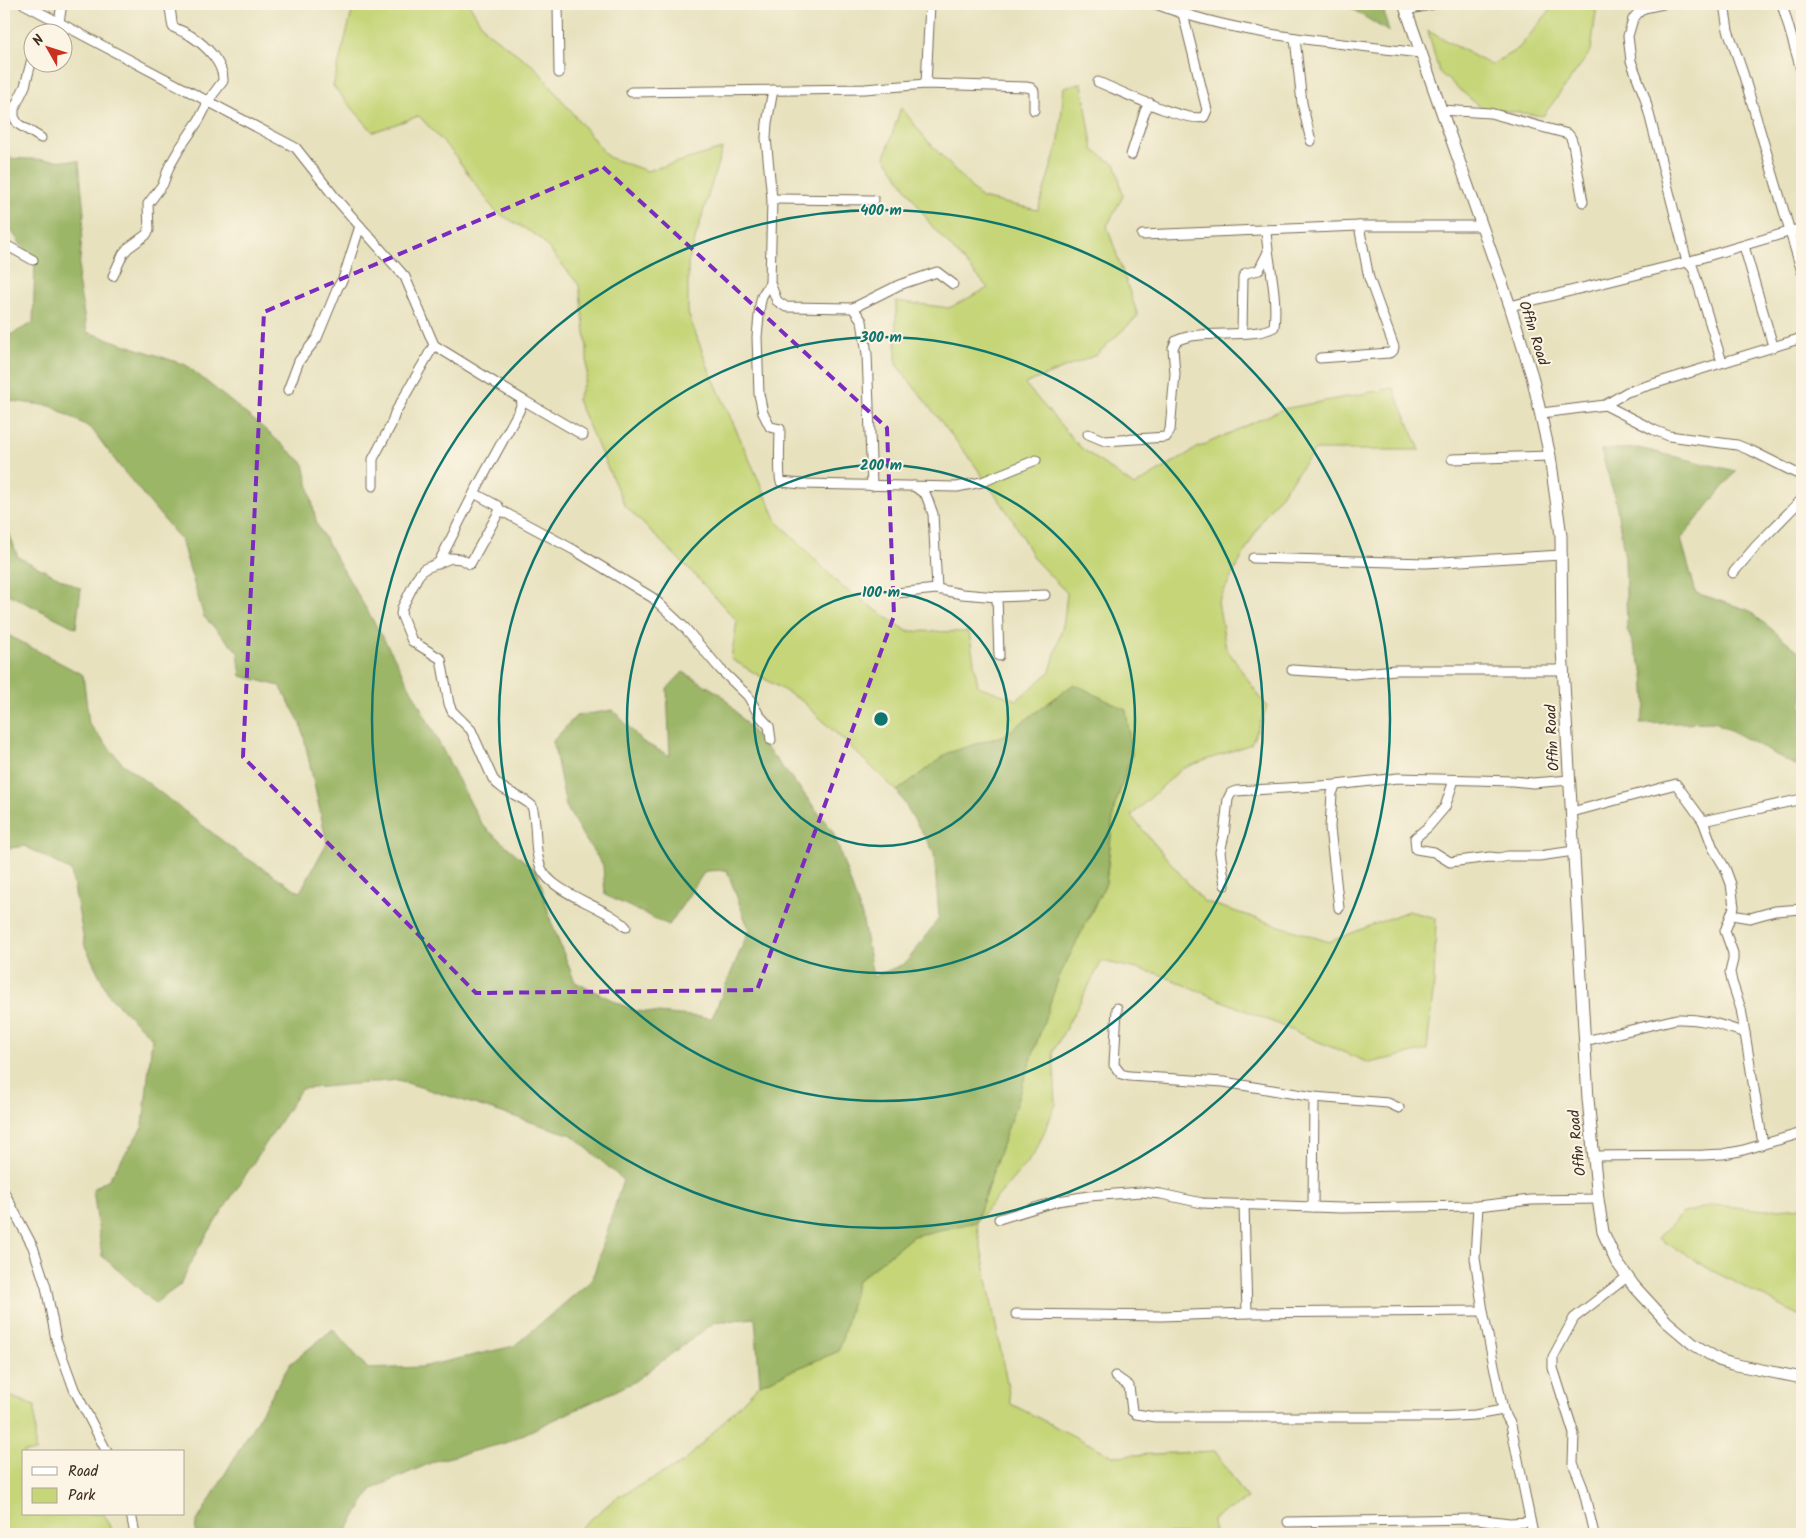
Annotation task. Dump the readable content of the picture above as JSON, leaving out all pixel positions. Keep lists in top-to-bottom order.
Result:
{
  "streets": {
    "street": ["Offin Road"]
  },
  "legend": ["Road", "Park"],
  "north": "top left",
  "rings": [
    "400 m",
    "300 m",
    "200 m",
    "100 m"
  ]
}
